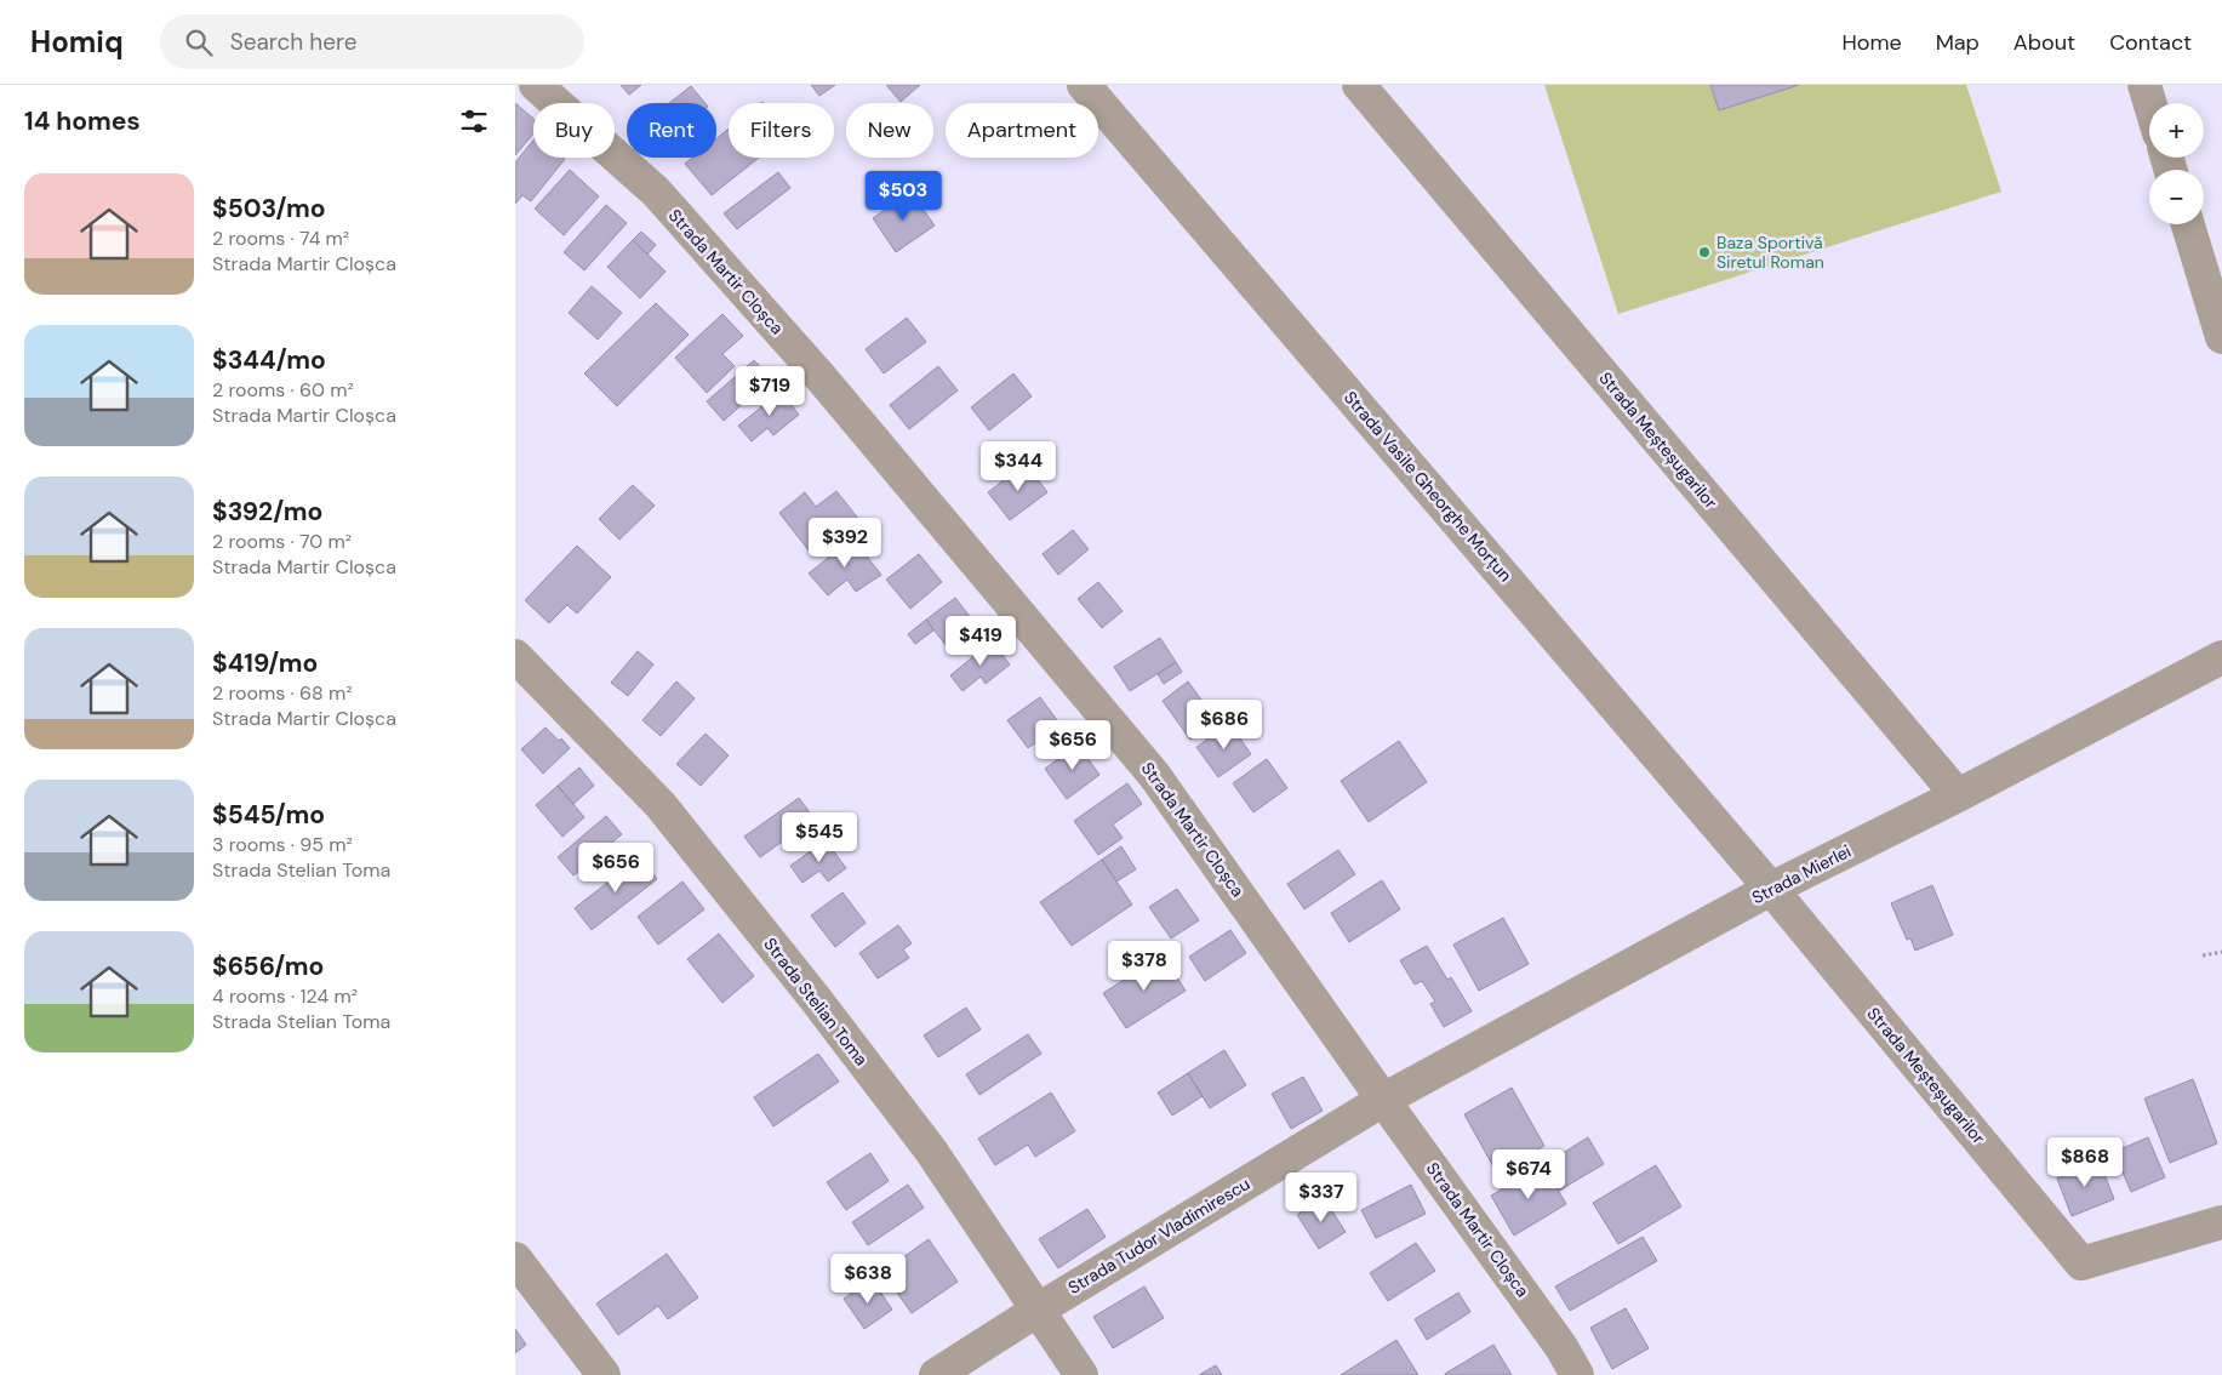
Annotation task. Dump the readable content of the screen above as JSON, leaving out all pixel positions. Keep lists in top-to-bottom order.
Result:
{
  "streets": {
    "street": [
      "Strada Martir Cloșca",
      "Strada Meșteșugarilor",
      "Strada Vasile Gheorghe Morțun",
      "Strada Mierlei",
      "Strada Stelian Toma",
      "Strada Tudor Vladimirescu"
    ]
  },
  "crossings": [
    ["Strada Martir Cloșca", "Strada Mierlei"],
    ["Strada Martir Cloșca", "Strada Tudor Vladimirescu"],
    ["Strada Meșteșugarilor", "Strada Vasile Gheorghe Morțun"],
    ["Strada Meșteșugarilor", "Strada Mierlei"],
    ["Strada Vasile Gheorghe Morțun", "Strada Mierlei"],
    ["Strada Mierlei", "Strada Tudor Vladimirescu"],
    ["Strada Stelian Toma", "Strada Tudor Vladimirescu"]
  ],
  "places": ["Baza Sportivă Siretul Roman"],
  "page": {
    "header": "Homiq",
    "search": "Search here",
    "nav": [
      "Home",
      "Map",
      "About",
      "Contact"
    ],
    "heading": "14 homes",
    "map_buttons": ["+", "−"],
    "chip": [
      "Buy",
      "Rent",
      "Filters",
      "New",
      "Apartment"
    ],
    "list": [
      {
        "name": "$503/mo",
        "note": "2 rooms · 74 m² · Strada Martir Cloșca"
      },
      {
        "name": "$344/mo",
        "note": "2 rooms · 60 m² · Strada Martir Cloșca"
      },
      {
        "name": "$392/mo",
        "note": "2 rooms · 70 m² · Strada Martir Cloșca"
      },
      {
        "name": "$419/mo",
        "note": "2 rooms · 68 m² · Strada Martir Cloșca"
      },
      {
        "name": "$545/mo",
        "note": "3 rooms · 95 m² · Strada Stelian Toma"
      },
      {
        "name": "$656/mo",
        "note": "4 rooms · 124 m² · Strada Stelian Toma"
      }
    ],
    "price": [
      "$503",
      "$719",
      "$344",
      "$392",
      "$419",
      "$686",
      "$656",
      "$545",
      "$656",
      "$378",
      "$868",
      "$674",
      "$337",
      "$638"
    ]
  }
}
